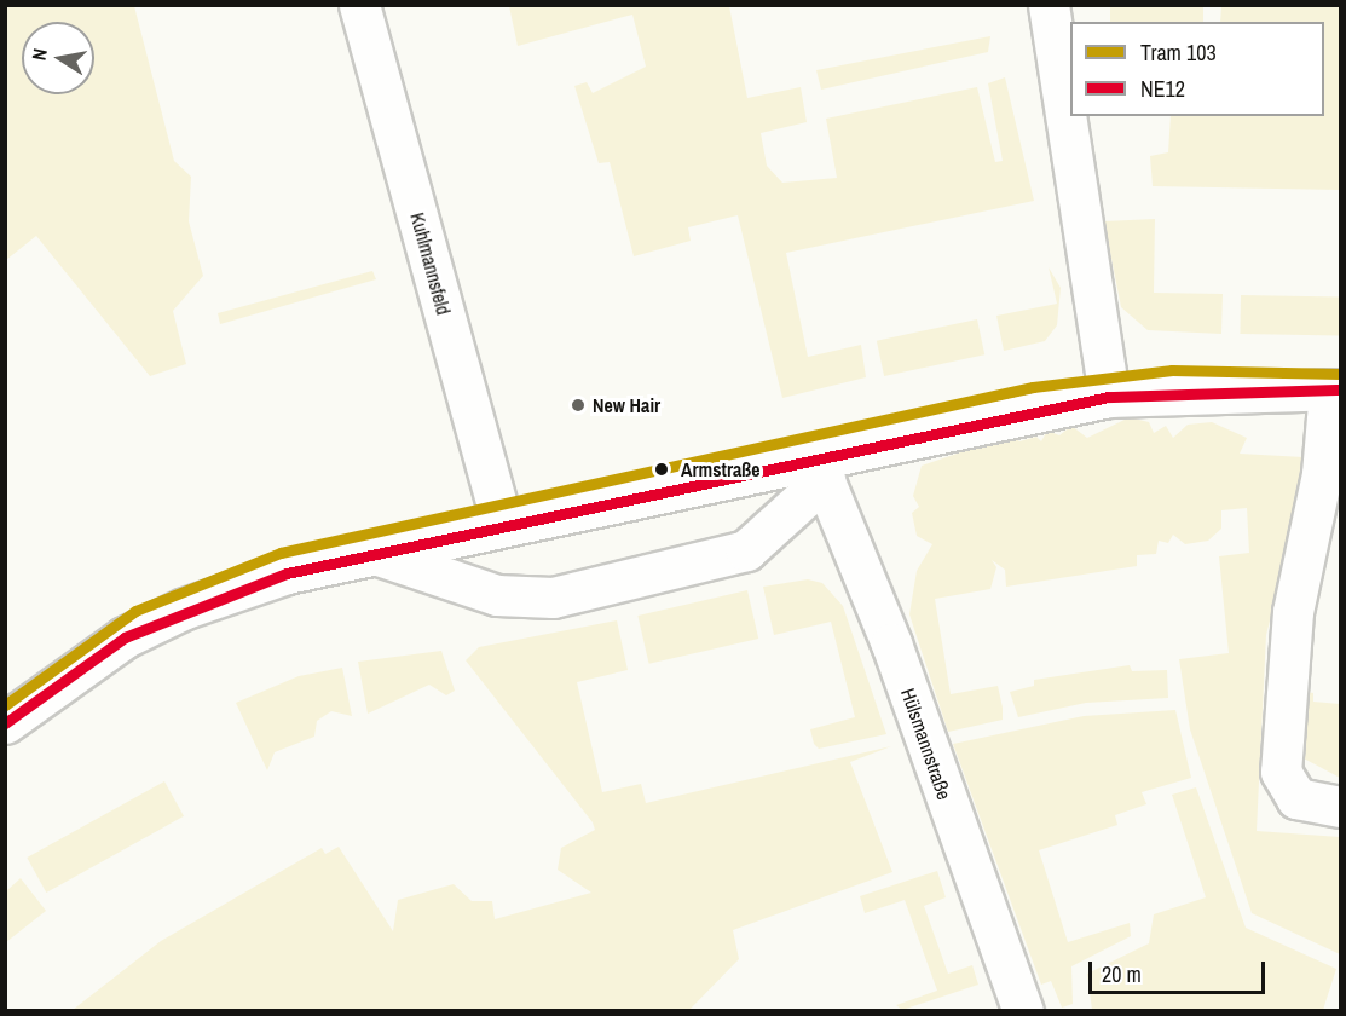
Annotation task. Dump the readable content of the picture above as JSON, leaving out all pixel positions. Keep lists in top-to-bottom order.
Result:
{
  "streets": {
    "street": ["Kuhlmannsfeld", "Hülsmannstraße"]
  },
  "places": ["New Hair", "Armstraße"],
  "lines": ["tram line 103", "transit line NE12"],
  "legend": ["Tram 103", "NE12"],
  "scale_bar": "20 m",
  "north": "left"
}
